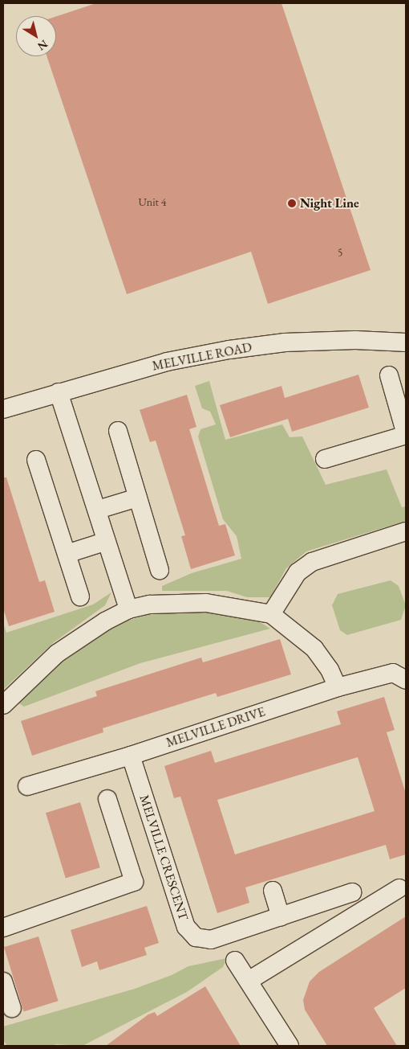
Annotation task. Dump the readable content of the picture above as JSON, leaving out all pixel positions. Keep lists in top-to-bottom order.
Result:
{
  "streets": {
    "street": ["MELVILLE ROAD", "MELVILLE DRIVE", "MELVILLE CRESCENT"]
  },
  "crossings": [
    ["MELVILLE DRIVE", "MELVILLE CRESCENT"]
  ],
  "places": ["Night Line"],
  "house_numbers": ["Unit 4", "5"],
  "north": "bottom right"
}
